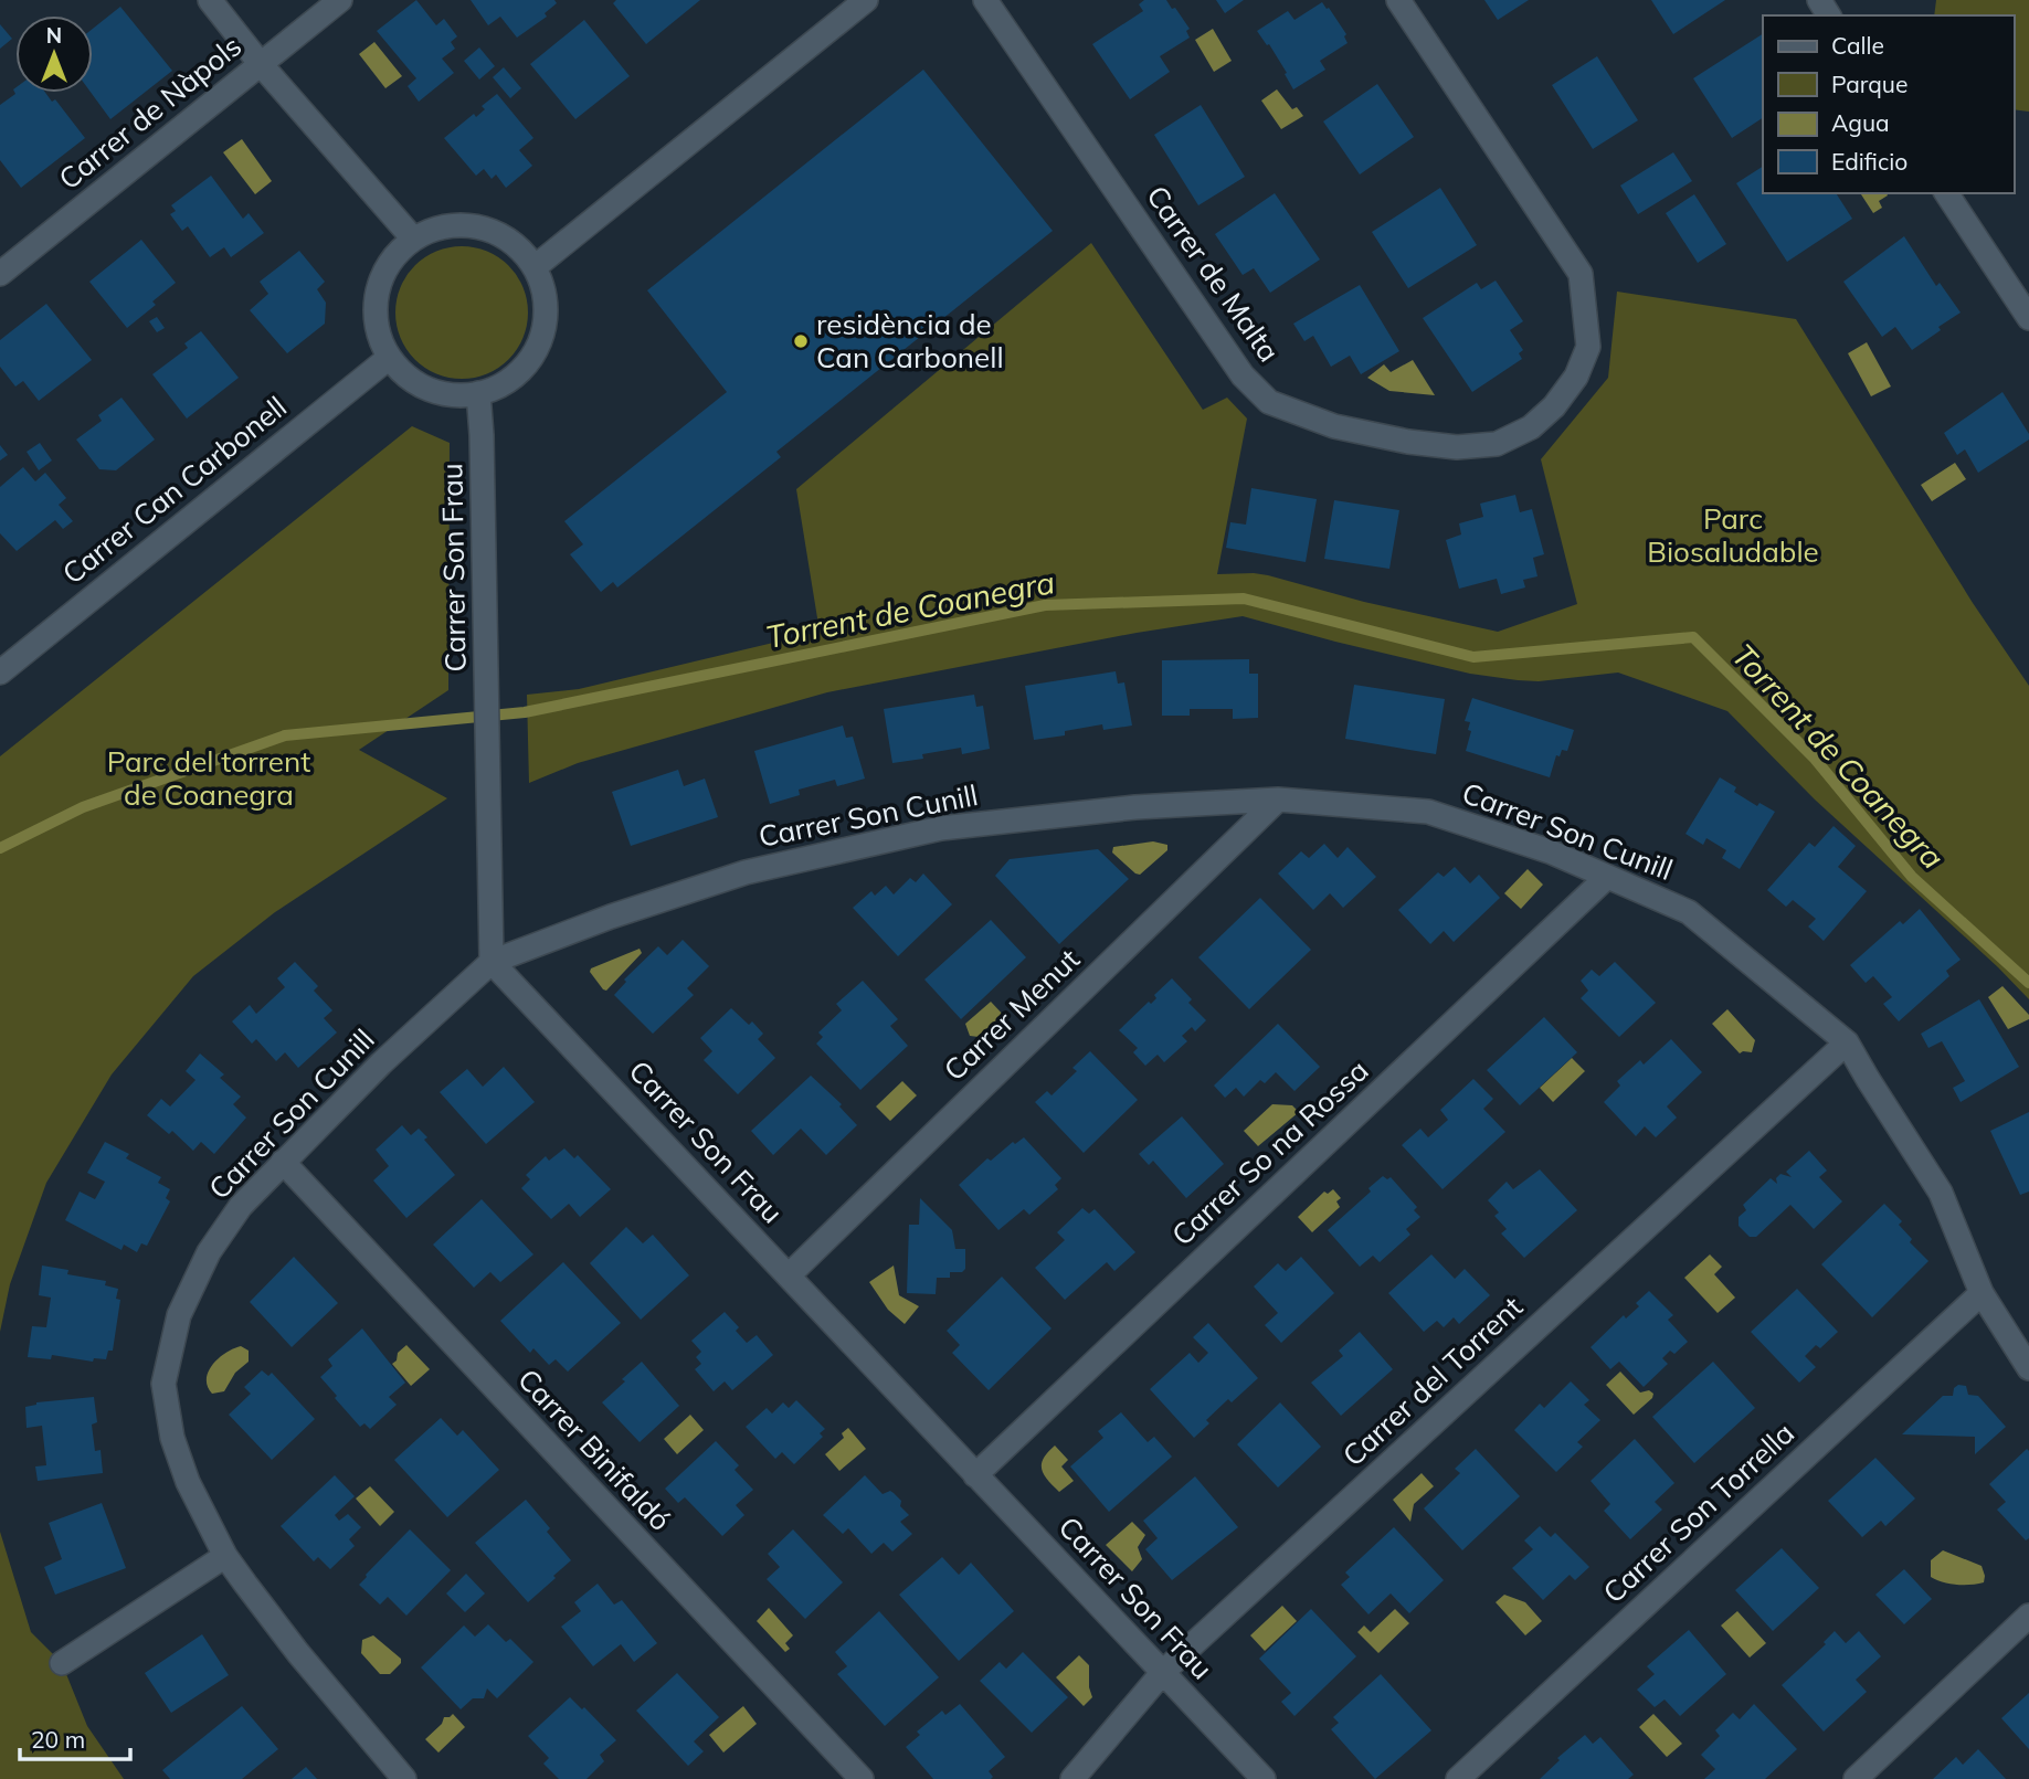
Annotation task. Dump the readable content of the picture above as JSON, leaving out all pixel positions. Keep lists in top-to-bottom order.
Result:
{
  "streets": {
    "street": [
      "Carrer de Nàpols",
      "Carrer de Malta",
      "Carrer Can Carbonell",
      "Carrer Son Frau",
      "Carrer Son Cunill",
      "Carrer Menut",
      "Carrer So na Rossa",
      "Carrer del Torrent",
      "Carrer Binifaldó",
      "Carrer Son Torrella"
    ]
  },
  "crossings": [
    ["Carrer Can Carbonell", "Carrer Son Frau"],
    ["Carrer Son Frau", "Carrer Son Cunill"],
    ["Carrer Son Frau", "Carrer Menut"],
    ["Carrer Son Frau", "Carrer So na Rossa"],
    ["Carrer Son Frau", "Carrer del Torrent"],
    ["Carrer Son Cunill", "Carrer Menut"],
    ["Carrer Son Cunill", "Carrer So na Rossa"],
    ["Carrer Son Cunill", "Carrer del Torrent"],
    ["Carrer Son Cunill", "Carrer Binifaldó"],
    ["Carrer Son Cunill", "Carrer Son Torrella"]
  ],
  "water": ["Torrent de Coanegra"],
  "parks": ["Parc Biosaludable", "Parc del torrent de Coanegra"],
  "places": ["residència de Can Carbonell"],
  "legend": [
    "Calle",
    "Parque",
    "Agua",
    "Edificio"
  ],
  "scale_bar": "20 m",
  "north": "top"
}
